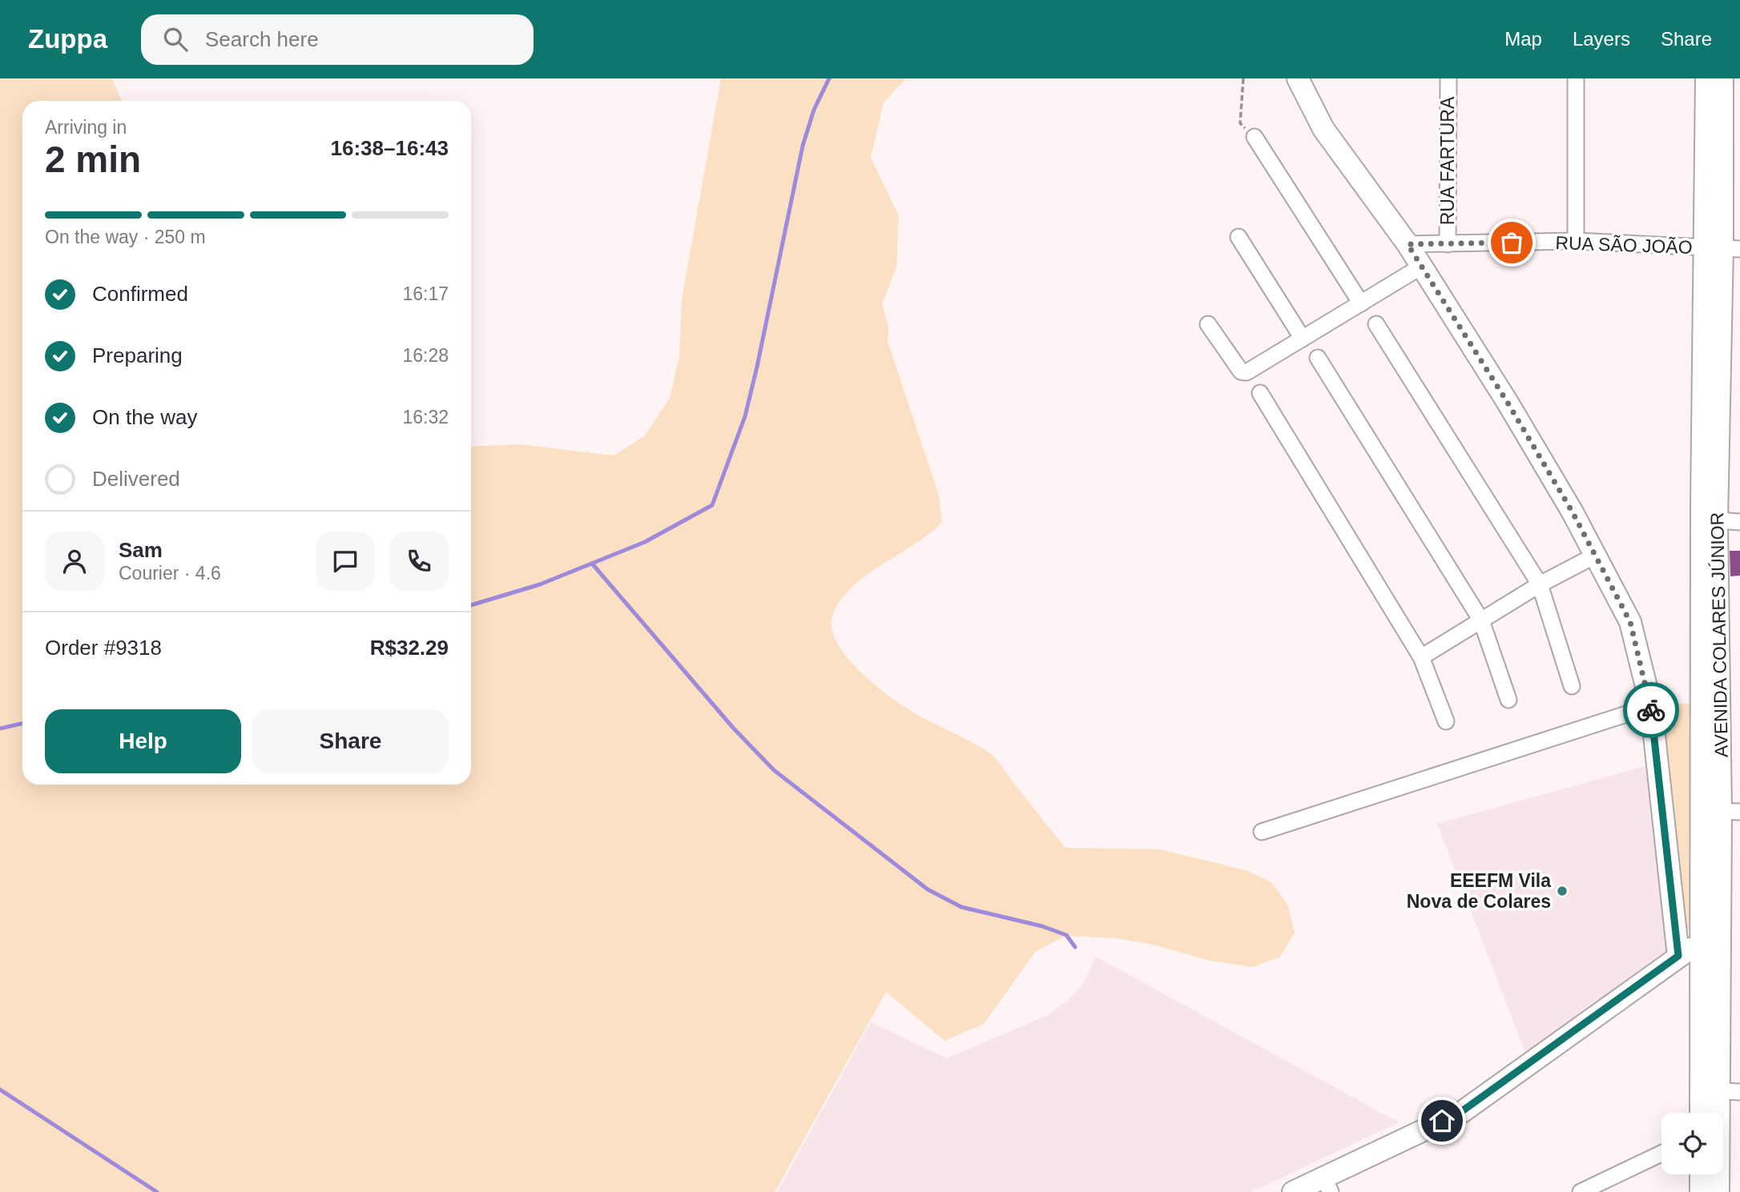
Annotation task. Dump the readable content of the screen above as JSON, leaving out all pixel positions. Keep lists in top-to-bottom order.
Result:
{
  "streets": {
    "street": ["RUA FARTURA", "RUA SÃO JOÃO", "AVENIDA COLARES JÚNIOR"]
  },
  "crossings": [
    ["RUA FARTURA", "RUA SÃO JOÃO"],
    ["RUA SÃO JOÃO", "AVENIDA COLARES JÚNIOR"]
  ],
  "places": ["EEEFM Vila Nova de Colares"],
  "page": {
    "header": "Zuppa",
    "search": "Search here",
    "nav": ["Map", "Layers", "Share"],
    "heading": ["2 min", "Arriving in", "16:38–16:43"],
    "panel": [
      "Sam",
      "Courier · 4.6",
      "Order #9318",
      "R$32.29"
    ],
    "bar": "On the way · 250 m",
    "list": [
      ["Confirmed", "16:17"],
      ["Preparing", "16:28"],
      ["On the way", "16:32"],
      "Delivered"
    ],
    "buttons": ["Help", "Share"]
  }
}
